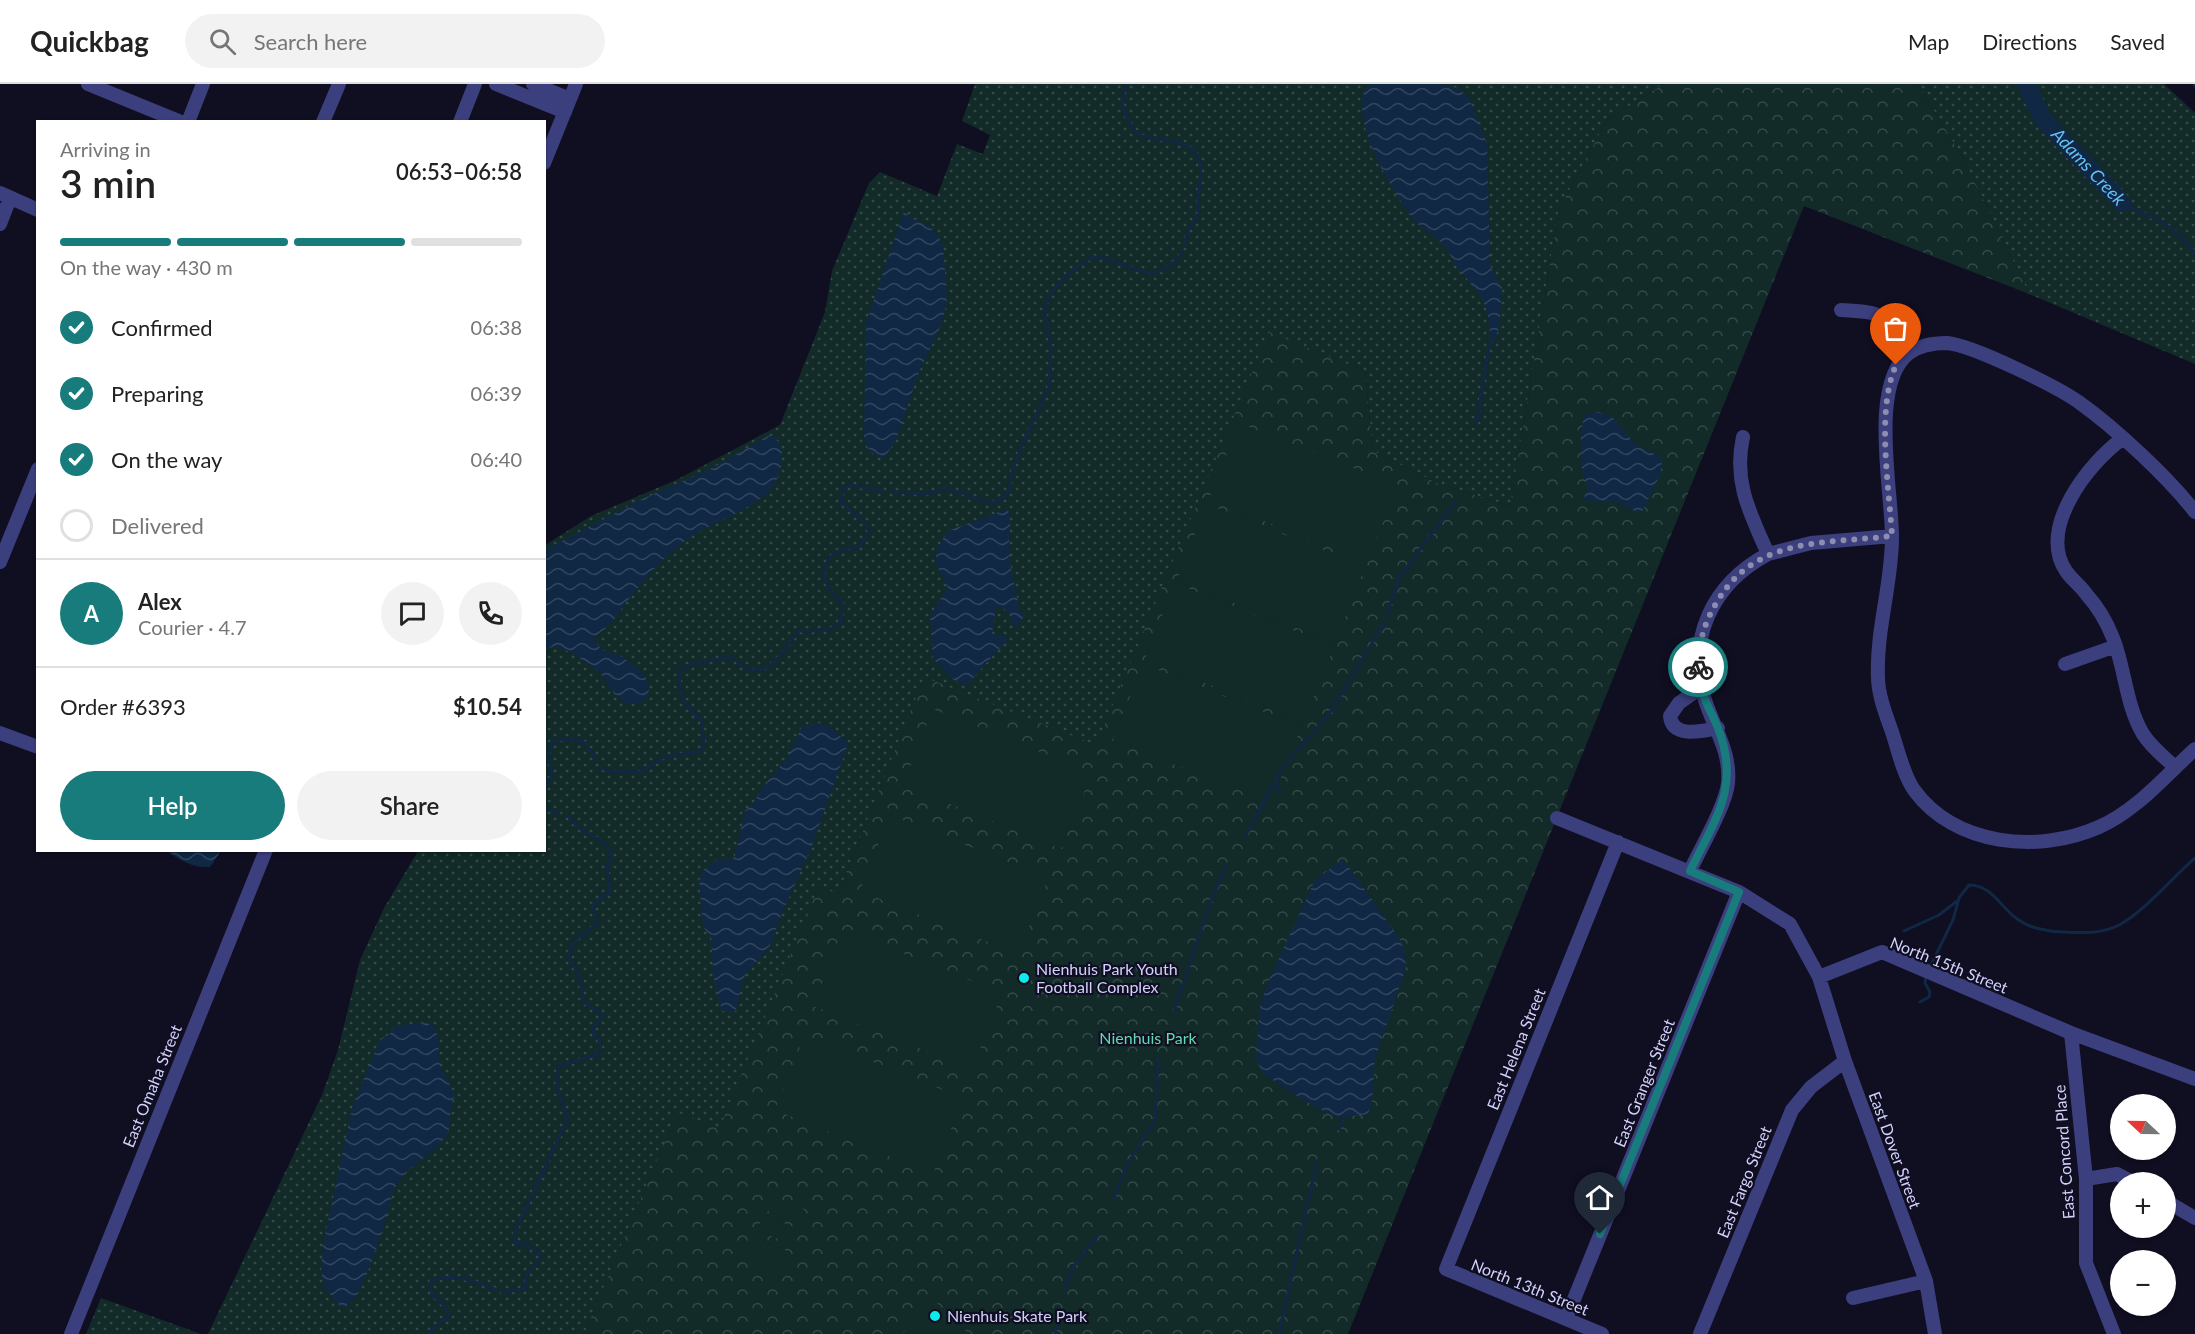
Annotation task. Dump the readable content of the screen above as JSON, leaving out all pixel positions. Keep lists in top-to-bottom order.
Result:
{
  "streets": {
    "street": [
      "North 15th Street",
      "East Helena Street",
      "East Granger Street",
      "East Omaha Street",
      "East Dover Street",
      "East Concord Place",
      "East Fargo Street",
      "North 13th Street"
    ]
  },
  "crossings": [
    ["North 15th Street", "East Dover Street"],
    ["North 15th Street", "East Concord Place"],
    ["East Helena Street", "North 13th Street"],
    ["East Granger Street", "North 13th Street"],
    ["East Dover Street", "East Fargo Street"]
  ],
  "water": ["Adams Creek"],
  "parks": ["Nienhuis Park"],
  "places": ["Nienhuis Park Youth Football Complex", "Nienhuis Skate Park"],
  "north": "left",
  "page": {
    "header": "Quickbag",
    "search": "Search here",
    "nav": ["Map", "Directions", "Saved"],
    "heading": ["3 min", "Arriving in", "06:53–06:58"],
    "panel": [
      "Alex",
      "Courier · 4.7",
      "Order #6393",
      "$10.54"
    ],
    "bar": "On the way · 430 m",
    "list": [
      ["Confirmed", "06:38"],
      ["Preparing", "06:39"],
      ["On the way", "06:40"],
      "Delivered"
    ],
    "round": "A",
    "buttons": ["Help", "Share"],
    "map_buttons": ["+", "−"]
  }
}
